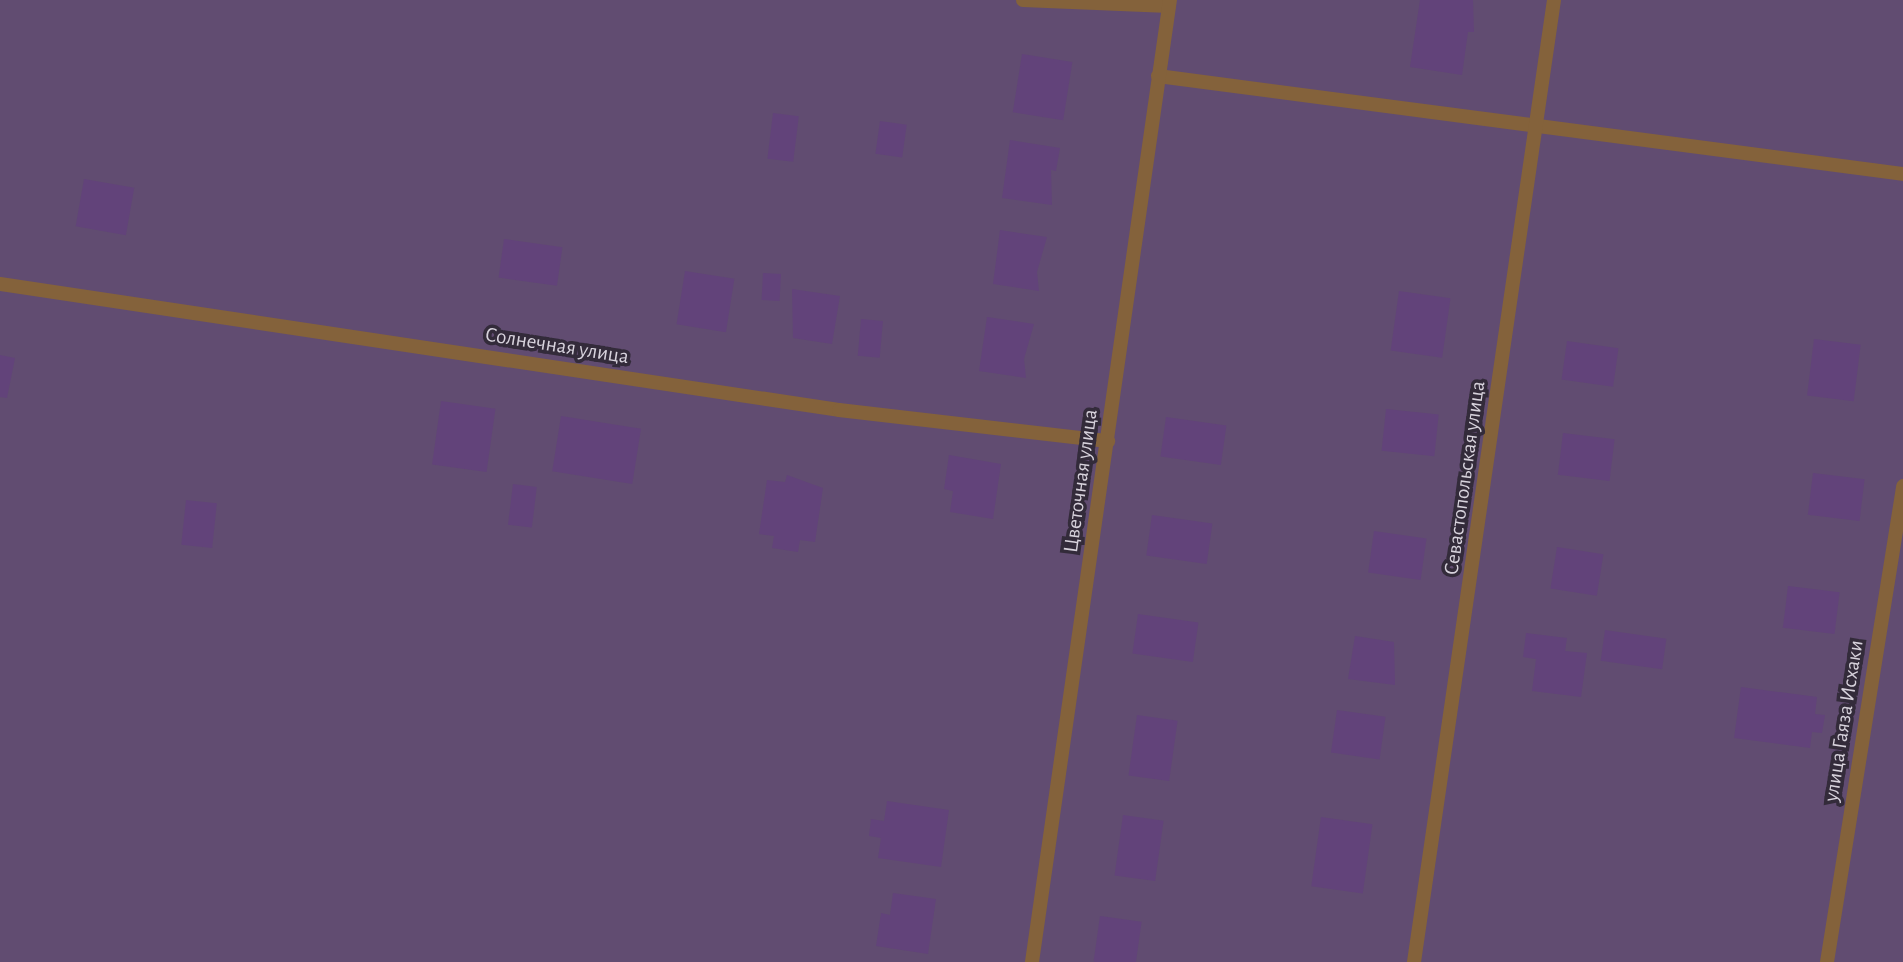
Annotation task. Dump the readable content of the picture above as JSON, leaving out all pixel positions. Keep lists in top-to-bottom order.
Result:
{
  "streets": {
    "street": [
      "Солнечная улица",
      "Севастопольская улица",
      "Цветочная улица",
      "улица Гаяза Исхаки"
    ]
  },
  "crossings": [
    ["Солнечная улица", "Цветочная улица"]
  ]
}
